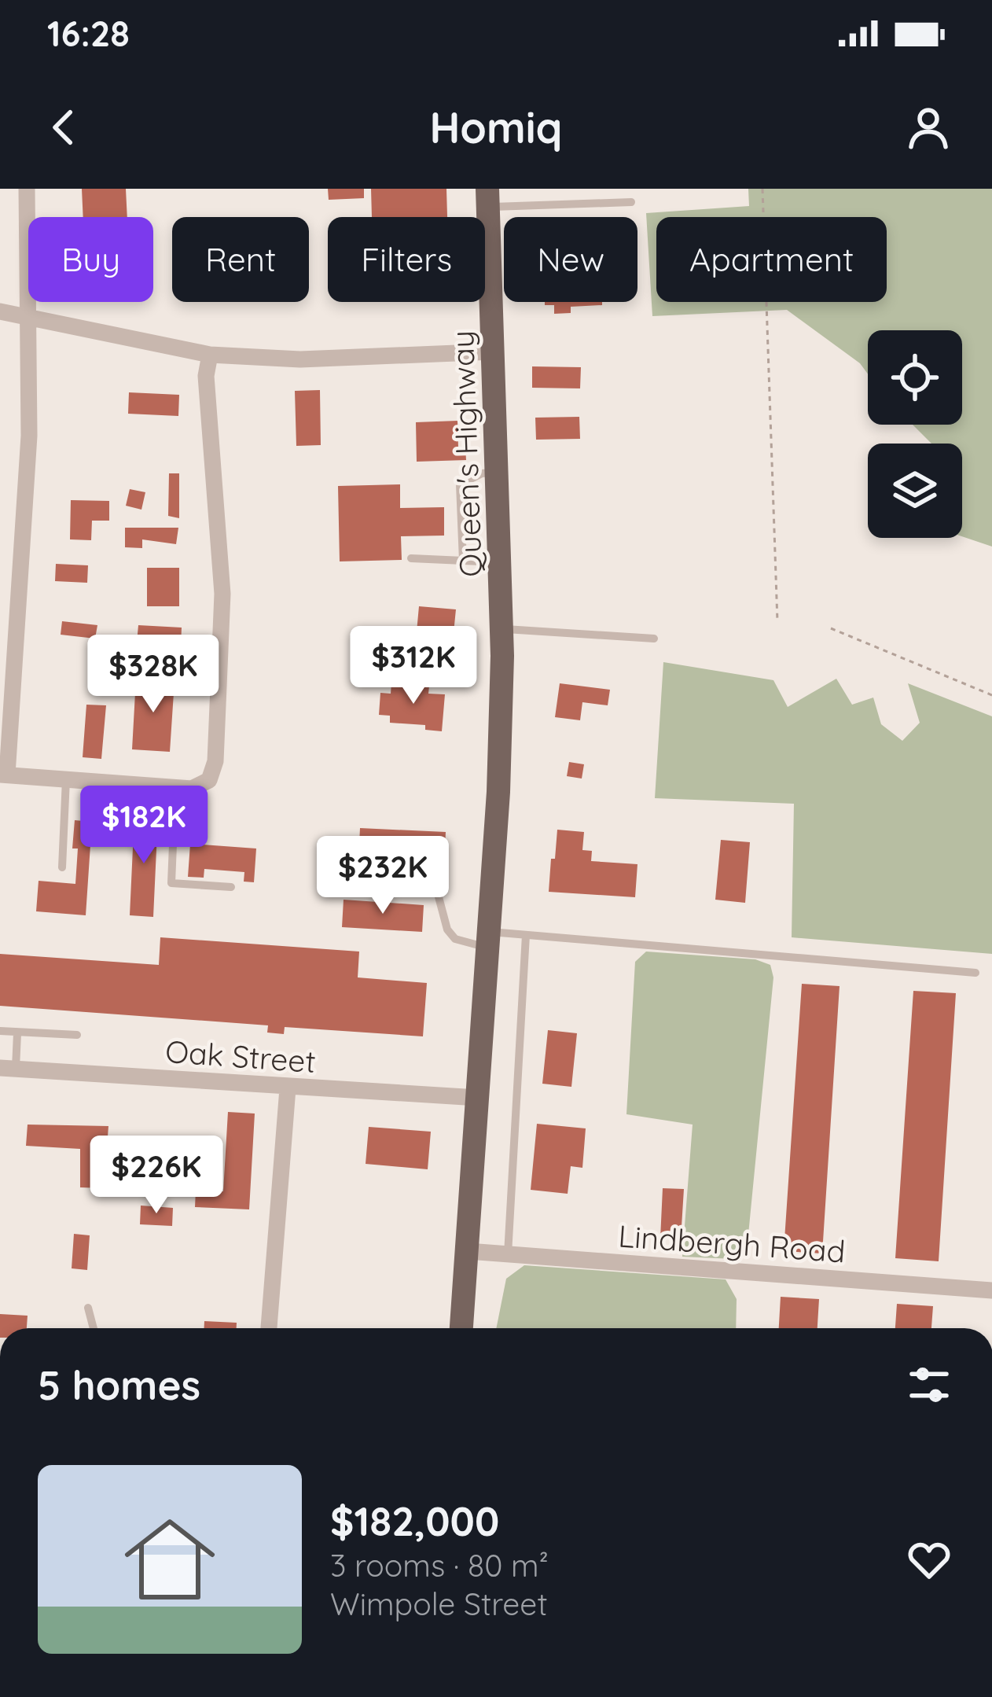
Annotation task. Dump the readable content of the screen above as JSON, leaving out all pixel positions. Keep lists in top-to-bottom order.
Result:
{
  "streets": {
    "main road": ["Queen's Highway"],
    "street": ["Oak Street", "Lindbergh Road"]
  },
  "crossings": [
    ["Queen's Highway", "Oak Street"],
    ["Queen's Highway", "Lindbergh Road"]
  ],
  "page": {
    "status": "16:28",
    "header": "Homiq",
    "chip": [
      "Buy",
      "Rent",
      "Filters",
      "New",
      "Apartment"
    ],
    "price": [
      "$312K",
      "$328K",
      "$182K",
      "$232K",
      "$226K"
    ],
    "heading": "5 homes",
    "list": [
      {
        "name": "$182,000",
        "note": "3 rooms · 80 m² · Wimpole Street"
      }
    ]
  }
}
